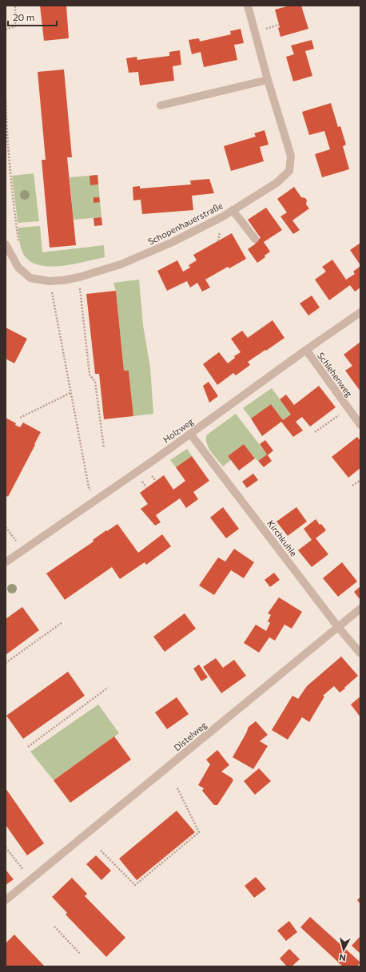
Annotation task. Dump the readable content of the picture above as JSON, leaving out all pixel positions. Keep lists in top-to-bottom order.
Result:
{
  "streets": {
    "street": [
      "Schopenhauerstraße",
      "Schlehenweg",
      "Holzweg",
      "Kirchkuhle",
      "Distelweg"
    ]
  },
  "crossings": [
    ["Schlehenweg", "Holzweg"],
    ["Holzweg", "Kirchkuhle"],
    ["Kirchkuhle", "Distelweg"]
  ],
  "scale_bar": "20 m",
  "north": "bottom"
}
